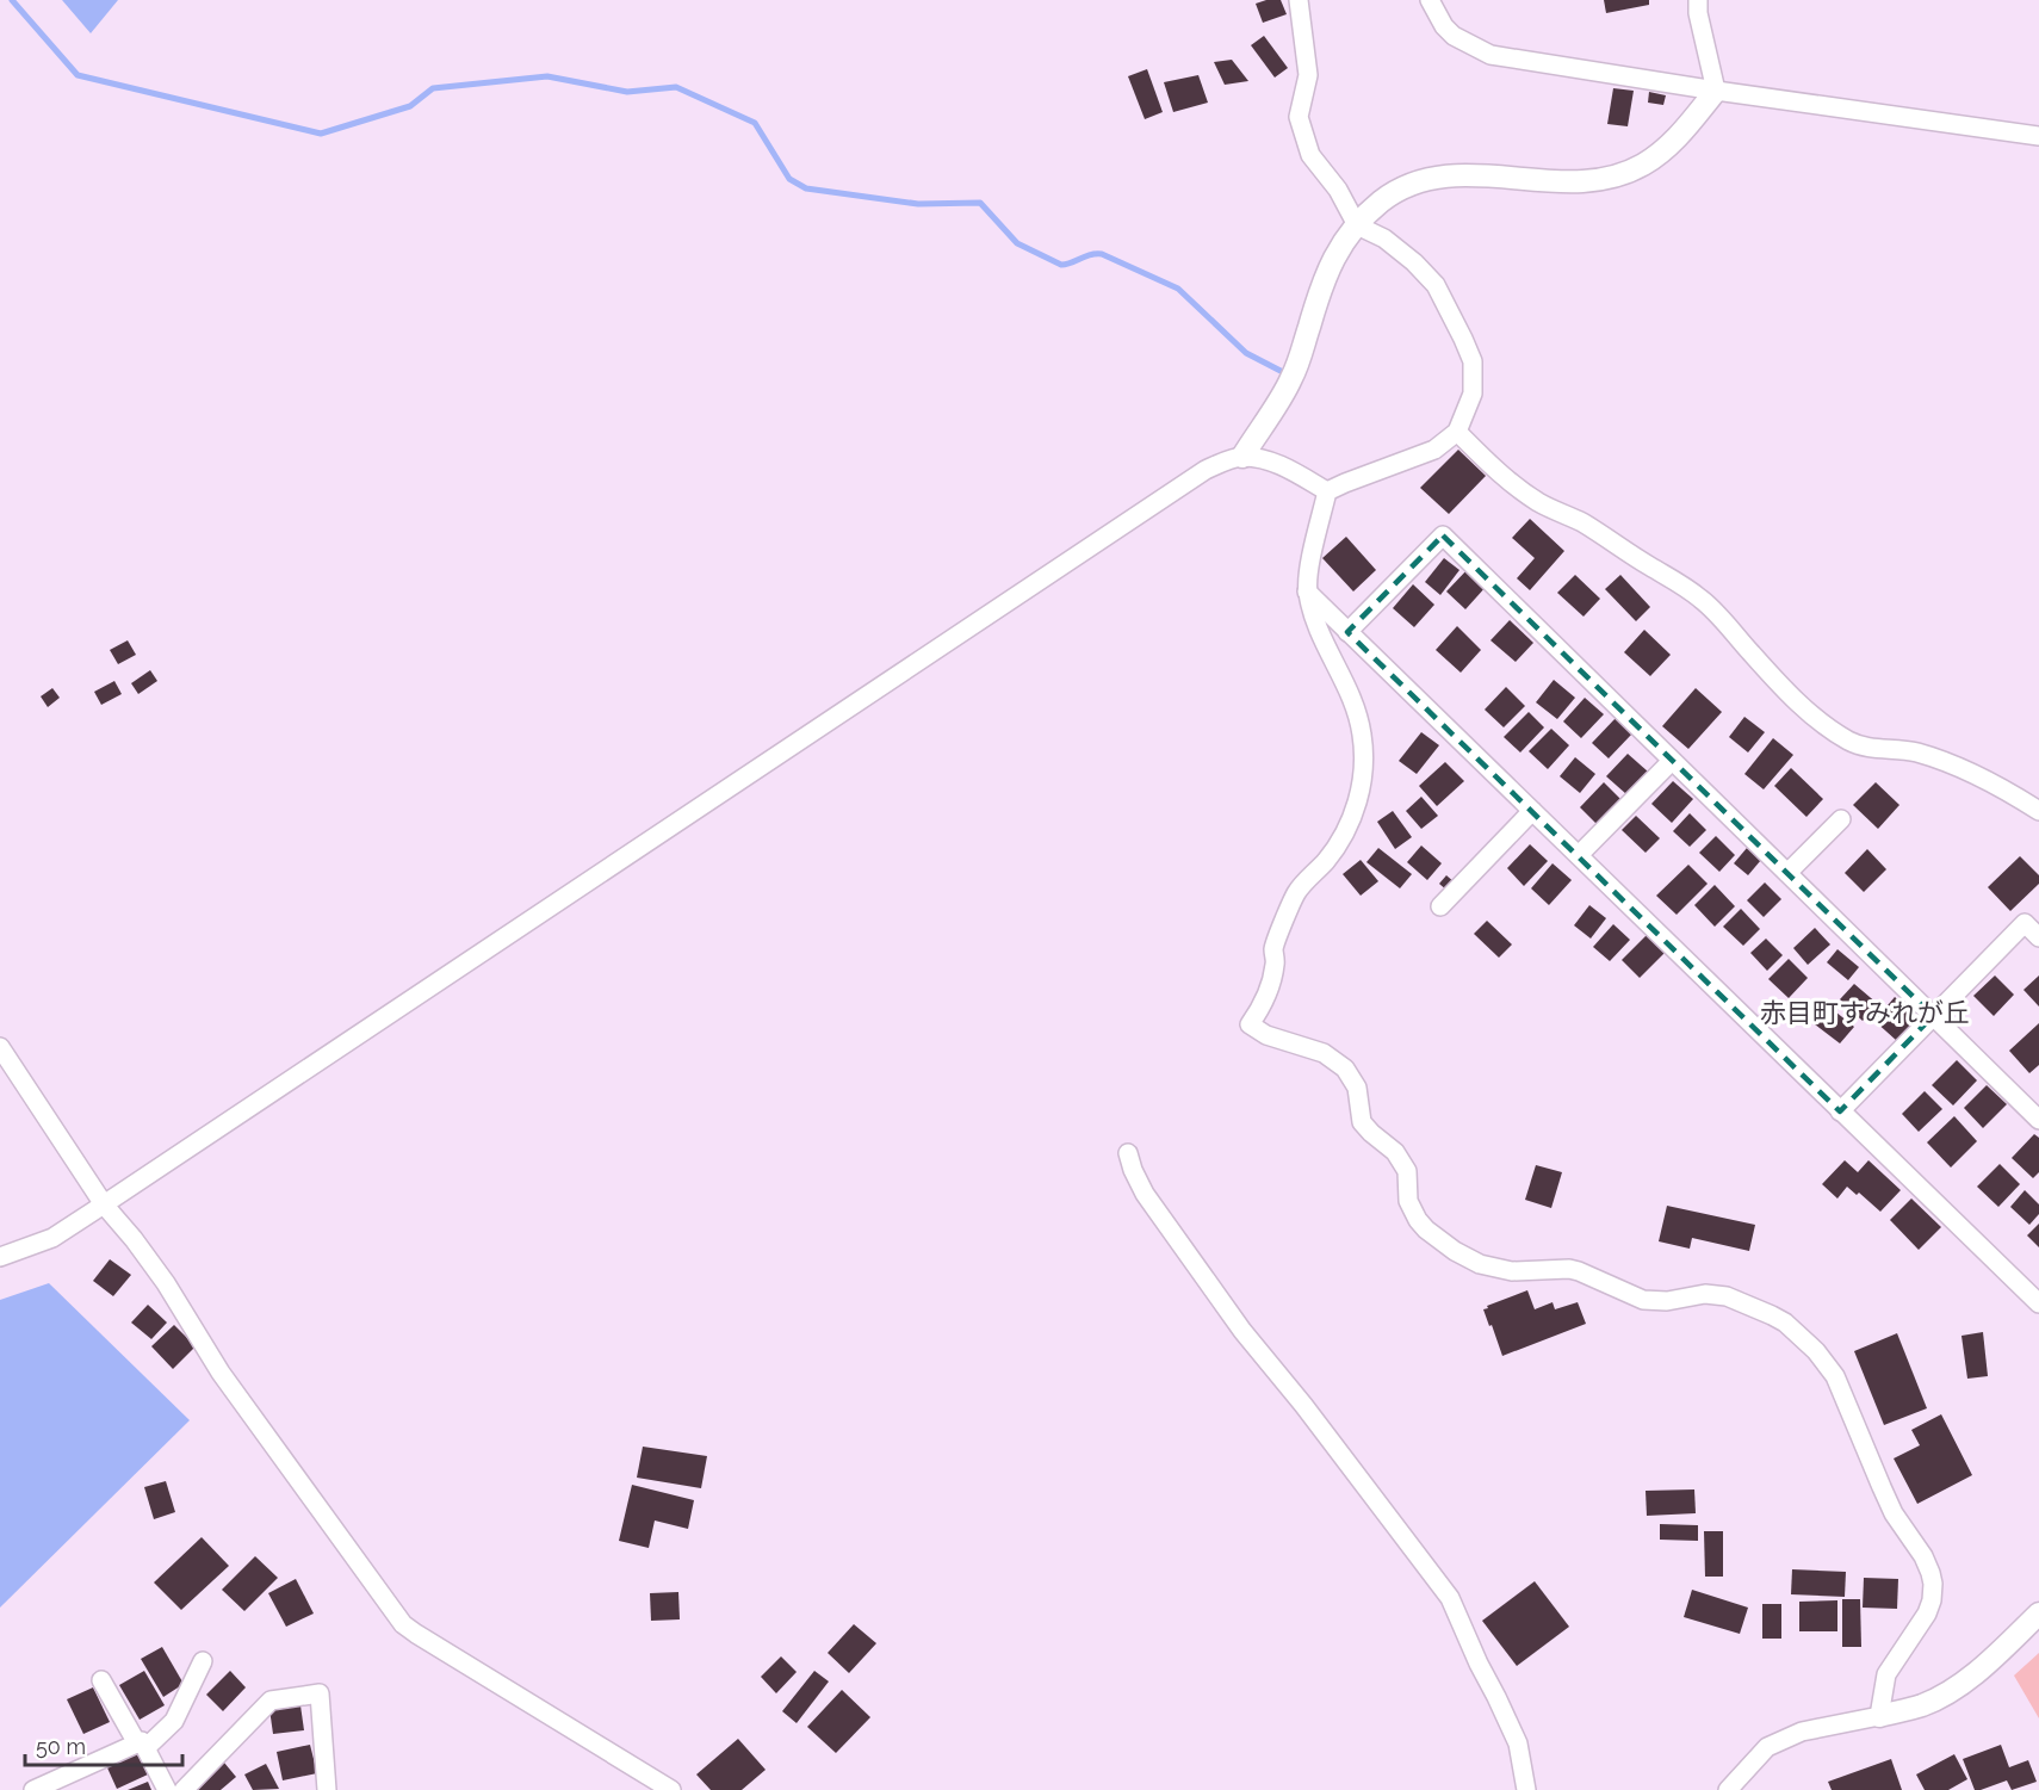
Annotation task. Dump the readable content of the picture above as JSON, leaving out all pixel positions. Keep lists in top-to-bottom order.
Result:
{
  "districts": ["赤目町すみれが丘"],
  "scale_bar": "50 m"
}
